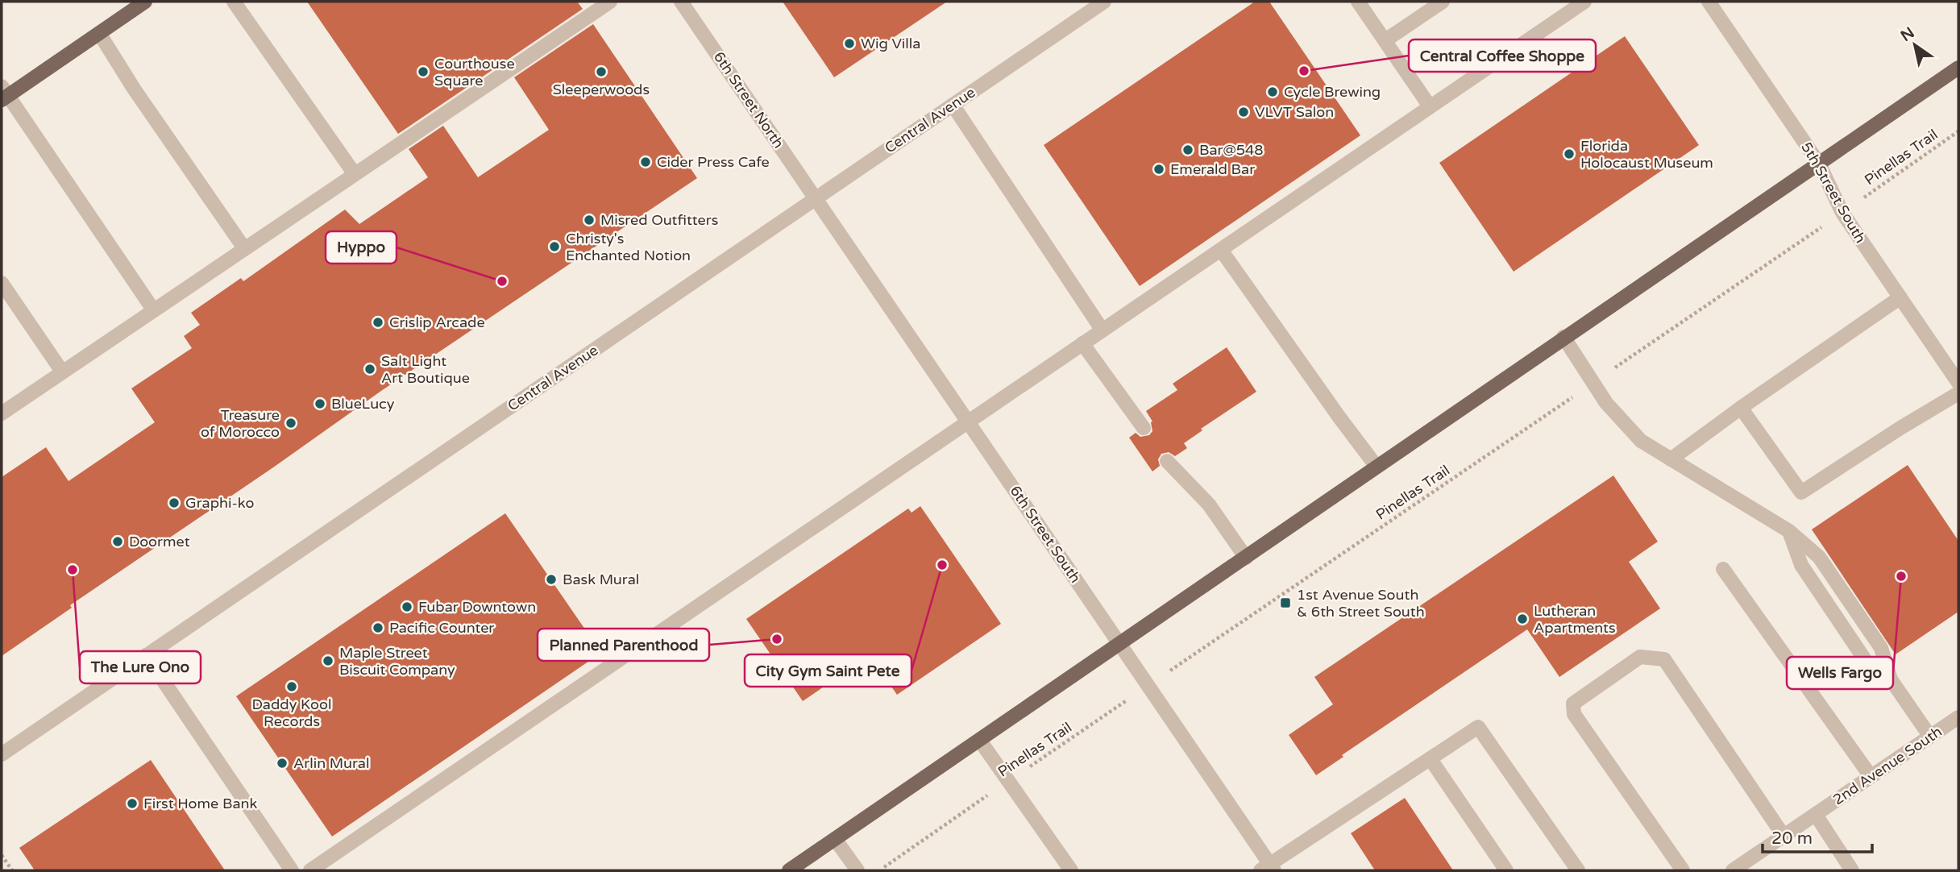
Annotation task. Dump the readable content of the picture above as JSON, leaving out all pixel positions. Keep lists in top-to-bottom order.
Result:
{
  "streets": {
    "street": [
      "6th Street North",
      "Central Avenue",
      "5th Street South",
      "6th Street South",
      "2nd Avenue South"
    ],
    "path": ["Pinellas Trail"]
  },
  "crossings": [
    ["6th Street North", "Central Avenue"],
    ["6th Street North", "6th Street South"],
    ["Central Avenue", "6th Street South"],
    ["Pinellas Trail", "5th Street South"],
    ["Pinellas Trail", "6th Street South"]
  ],
  "places": {
    "other": [
      "Wig Villa",
      "Central Coffee Shoppe",
      "Courthouse Square",
      "Sleeperwoods",
      "Cycle Brewing",
      "VLVT Salon",
      "Bar@548",
      "Florida Holocaust Museum",
      "Cider Press Cafe",
      "Emerald Bar",
      "Misred Outfitters",
      "Christy's Enchanted Notion",
      "Hyppo",
      "Crislip Arcade",
      "Salt Light Art Boutique",
      "BlueLucy",
      "Treasure of Morocco",
      "Graphi-ko",
      "Doormet",
      "City Gym Saint Pete",
      "The Lure Ono",
      "Wells Fargo",
      "Bask Mural",
      "Fubar Downtown",
      "Lutheran Apartments",
      "Pacific Counter",
      "Planned Parenthood",
      "Maple Street Biscuit Company",
      "Daddy Kool Records",
      "Arlin Mural",
      "First Home Bank"
    ],
    "transit": ["1st Avenue South & 6th Street South"]
  },
  "scale_bar": "20 m",
  "north": "top left"
}
